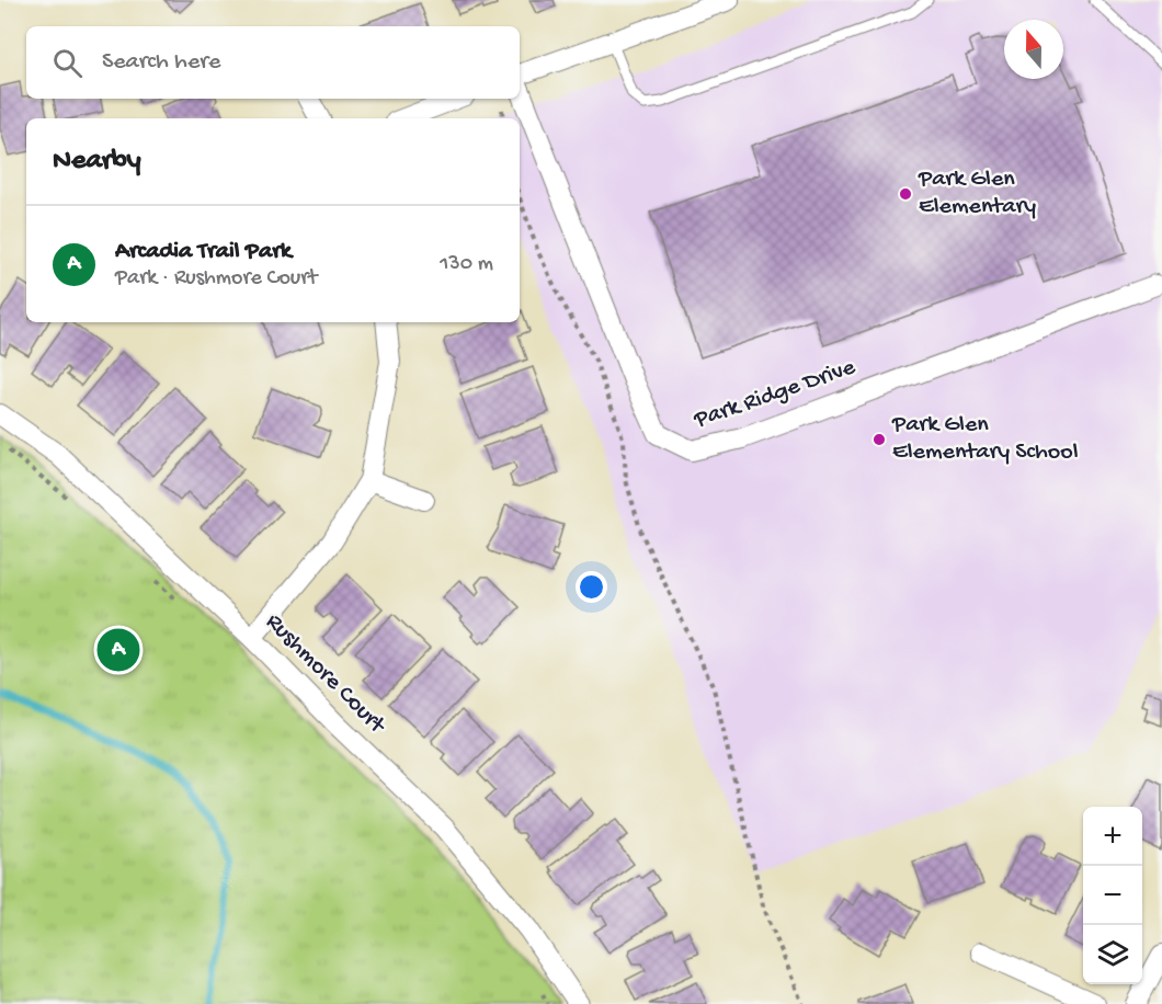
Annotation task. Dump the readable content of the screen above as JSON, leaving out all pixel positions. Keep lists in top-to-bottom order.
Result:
{
  "streets": {
    "street": ["Park Ridge Drive", "Rushmore Court"]
  },
  "places": ["Park Glen Elementary", "Park Glen Elementary School"],
  "north": "top",
  "page": {
    "search": "Search here",
    "heading": "Nearby",
    "list": [
      {
        "mark": "A",
        "name": "Arcadia Trail Park",
        "note": "Park · Rushmore Court",
        "value": "130 m"
      }
    ],
    "pins": "A",
    "map_buttons": ["+", "−"]
  }
}
